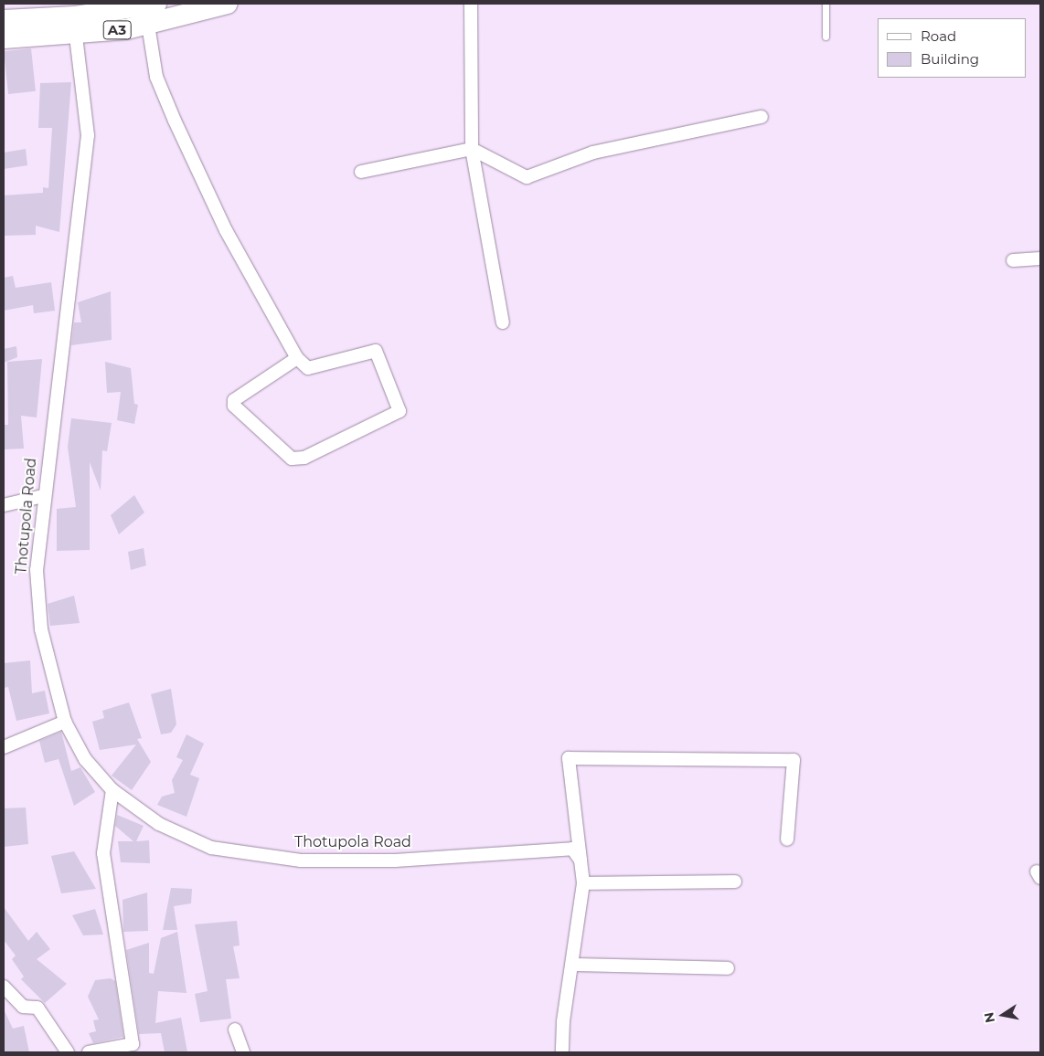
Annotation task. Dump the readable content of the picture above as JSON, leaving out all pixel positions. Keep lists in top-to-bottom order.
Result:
{
  "streets": {
    "highway": ["A3"],
    "street": ["Thotupola Road"]
  },
  "crossings": [
    ["A3", "Thotupola Road"]
  ],
  "legend": ["Road", "Building"],
  "north": "left"
}
